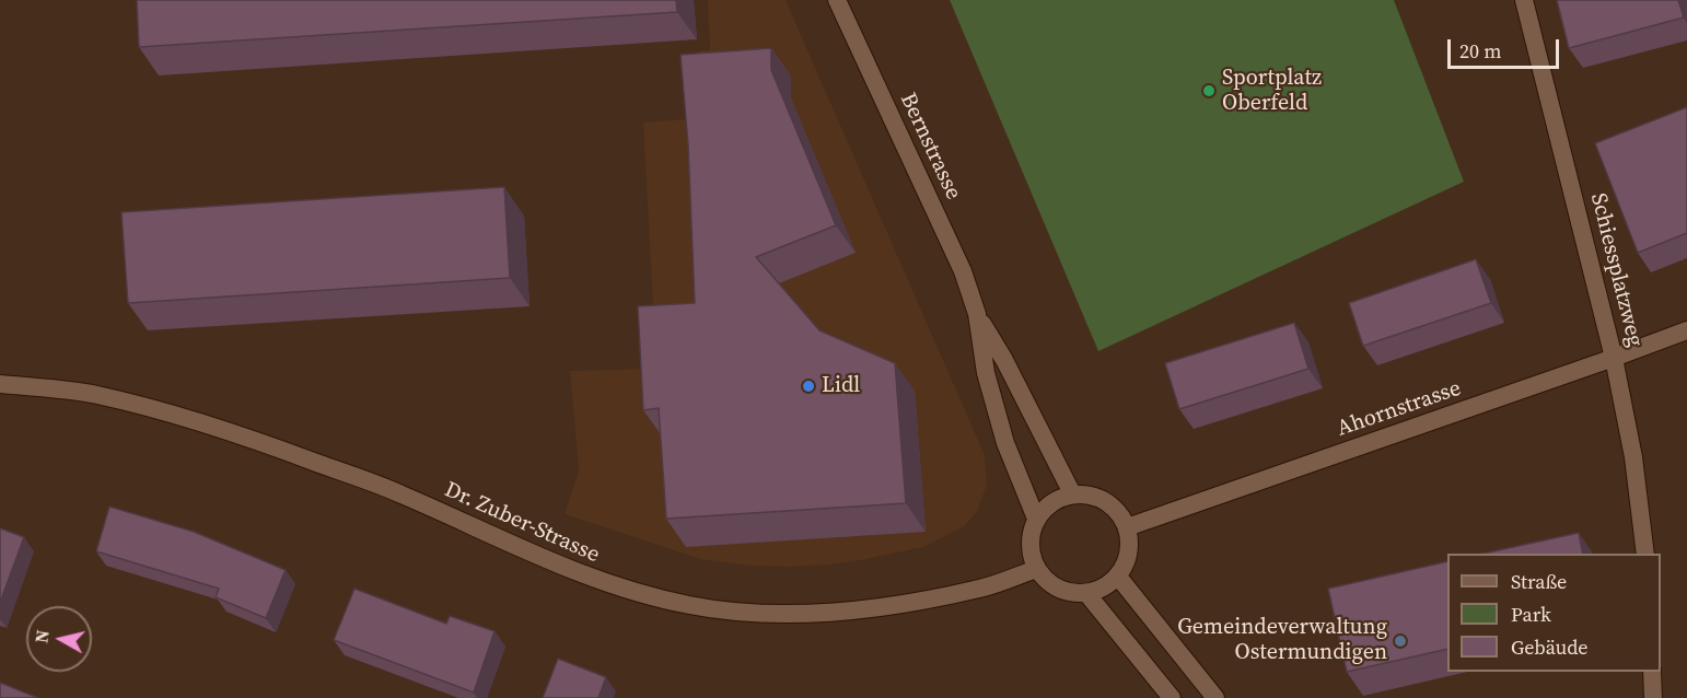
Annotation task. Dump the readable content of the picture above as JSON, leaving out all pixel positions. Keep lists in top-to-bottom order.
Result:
{
  "streets": {
    "street": [
      "Bernstrasse",
      "Schiessplatzweg",
      "Ahornstrasse",
      "Dr. Zuber-Strasse"
    ]
  },
  "crossings": [
    ["Bernstrasse", "Ahornstrasse"],
    ["Bernstrasse", "Dr. Zuber-Strasse"],
    ["Schiessplatzweg", "Ahornstrasse"],
    ["Ahornstrasse", "Dr. Zuber-Strasse"]
  ],
  "places": ["Sportplatz Oberfeld", "Lidl", "Gemeindeverwaltung Ostermundigen"],
  "legend": ["Straße", "Park", "Gebäude"],
  "scale_bar": "20 m",
  "north": "left"
}
